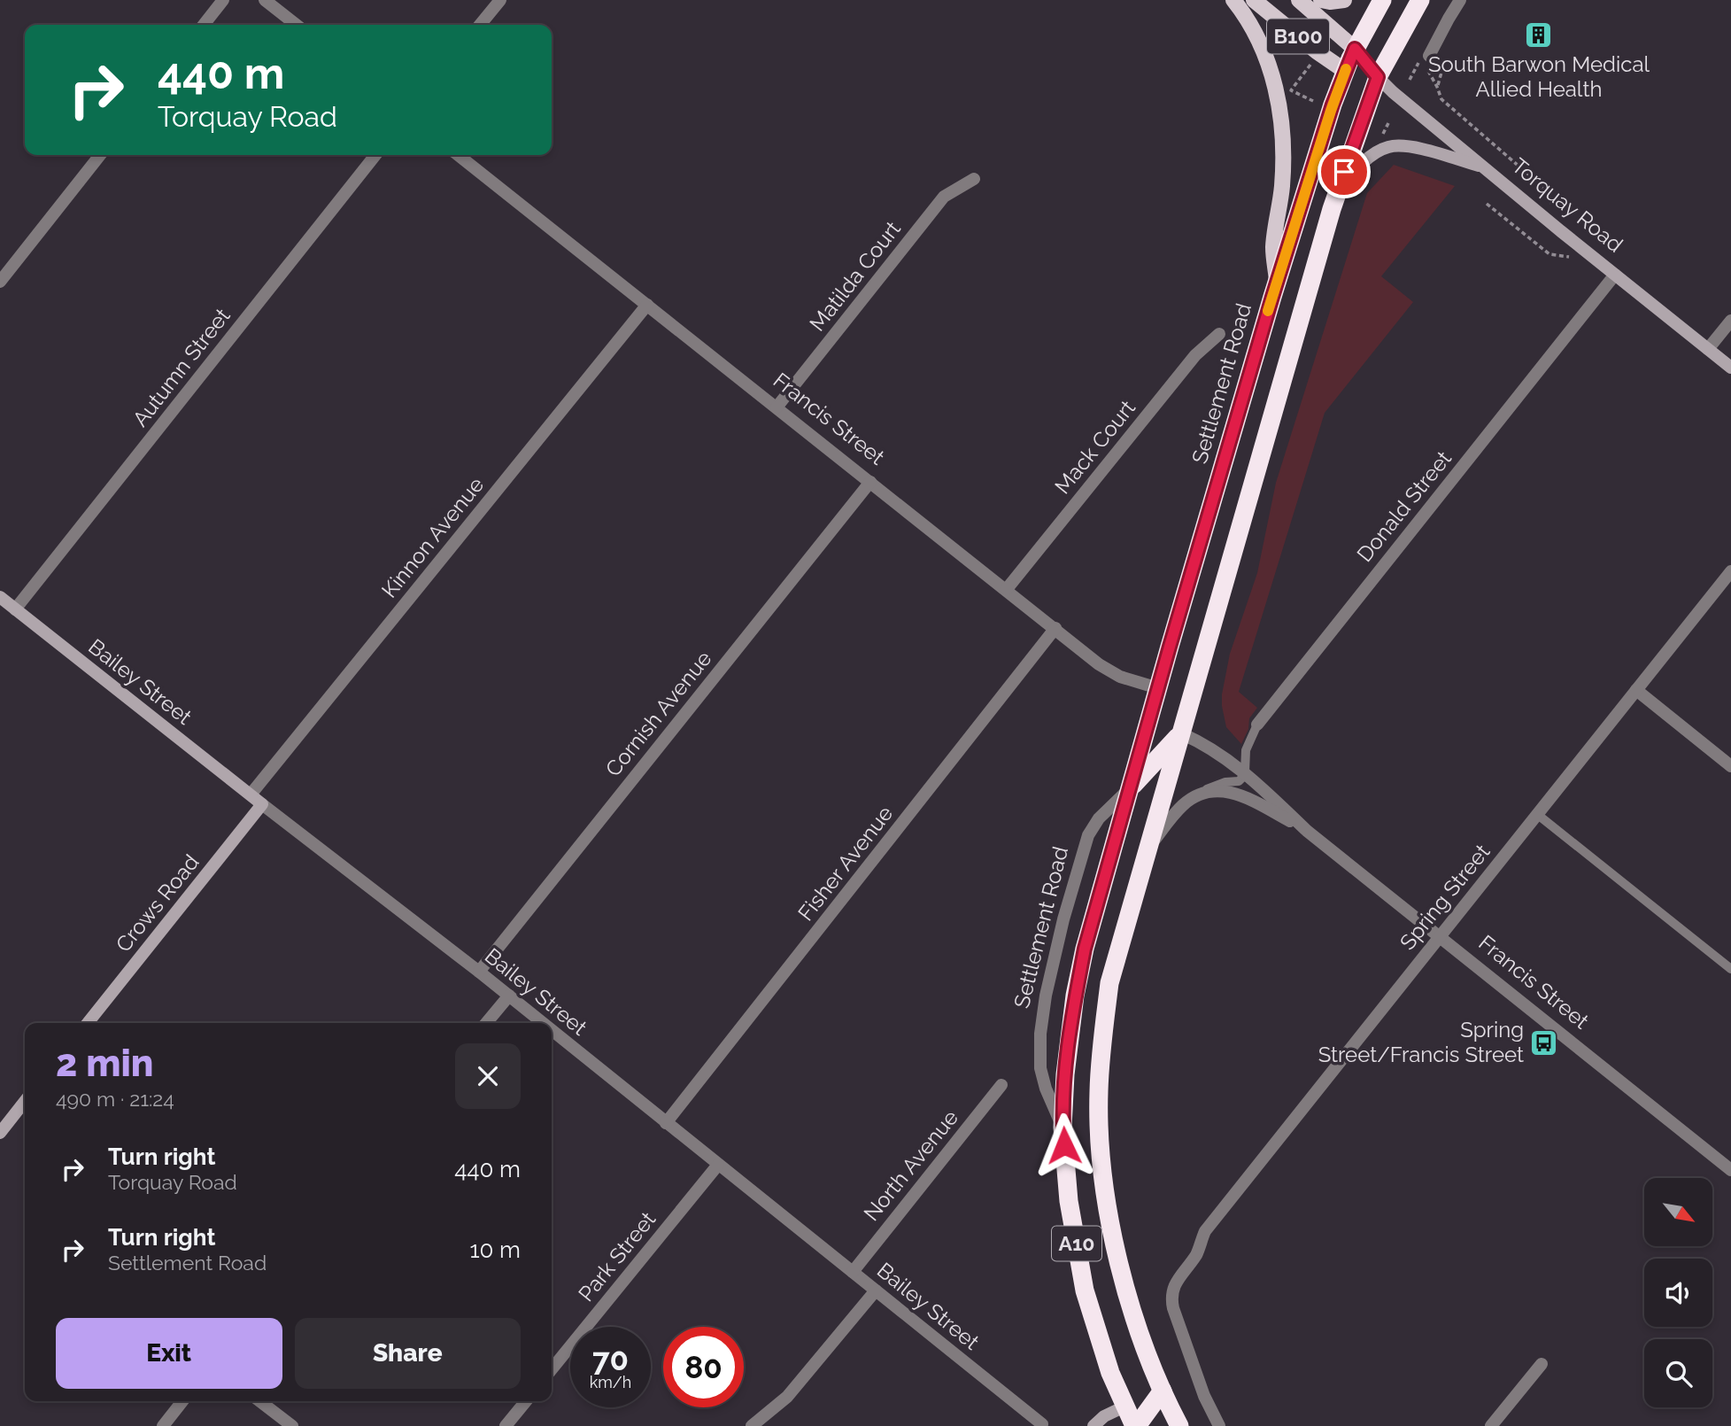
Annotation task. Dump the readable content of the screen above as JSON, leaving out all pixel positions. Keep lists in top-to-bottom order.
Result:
{
  "streets": {
    "highway": [
      "B100",
      "Torquay Road",
      "Settlement Road",
      "Francis Street",
      "A10"
    ],
    "street": [
      "Matilda Court",
      "Autumn Street",
      "Mack Court",
      "Donald Street",
      "Kinnon Avenue",
      "Bailey Street",
      "Cornish Avenue",
      "Fisher Avenue",
      "Spring Street",
      "Crows Road",
      "North Avenue",
      "Park Street"
    ]
  },
  "crossings": [
    ["B100", "Torquay Road"],
    ["B100", "Settlement Road"],
    ["B100", "A10"],
    ["Torquay Road", "Settlement Road"],
    ["Torquay Road", "Donald Street"],
    ["Torquay Road", "A10"],
    ["Matilda Court", "Francis Street"],
    ["Autumn Street", "Bailey Street"],
    ["Settlement Road", "Francis Street"],
    ["Francis Street", "Mack Court"],
    ["Francis Street", "Donald Street"],
    ["Francis Street", "Kinnon Avenue"],
    ["Francis Street", "Cornish Avenue"],
    ["Francis Street", "Fisher Avenue"],
    ["Francis Street", "Spring Street"],
    ["Francis Street", "A10"],
    ["Kinnon Avenue", "Bailey Street"],
    ["Bailey Street", "Cornish Avenue"],
    ["Bailey Street", "Fisher Avenue"],
    ["Bailey Street", "Crows Road"],
    ["Bailey Street", "North Avenue"],
    ["Bailey Street", "Park Street"]
  ],
  "places": {
    "building": ["South Barwon Medical Allied Health"],
    "bus stop": ["Spring Street/Francis Street"]
  },
  "north": "bottom right",
  "page": {
    "turn": ["440 m", "Torquay Road"],
    "heading": ["2 min", "490 m · 21:24"],
    "list": [
      {
        "name": "Turn right",
        "note": "Torquay Road",
        "value": "440 m"
      },
      {
        "name": "Turn right",
        "note": "Settlement Road",
        "value": "10 m"
      }
    ],
    "buttons": ["Exit", "Share"],
    "speed": "70 km/h",
    "limit": "80"
  }
}
